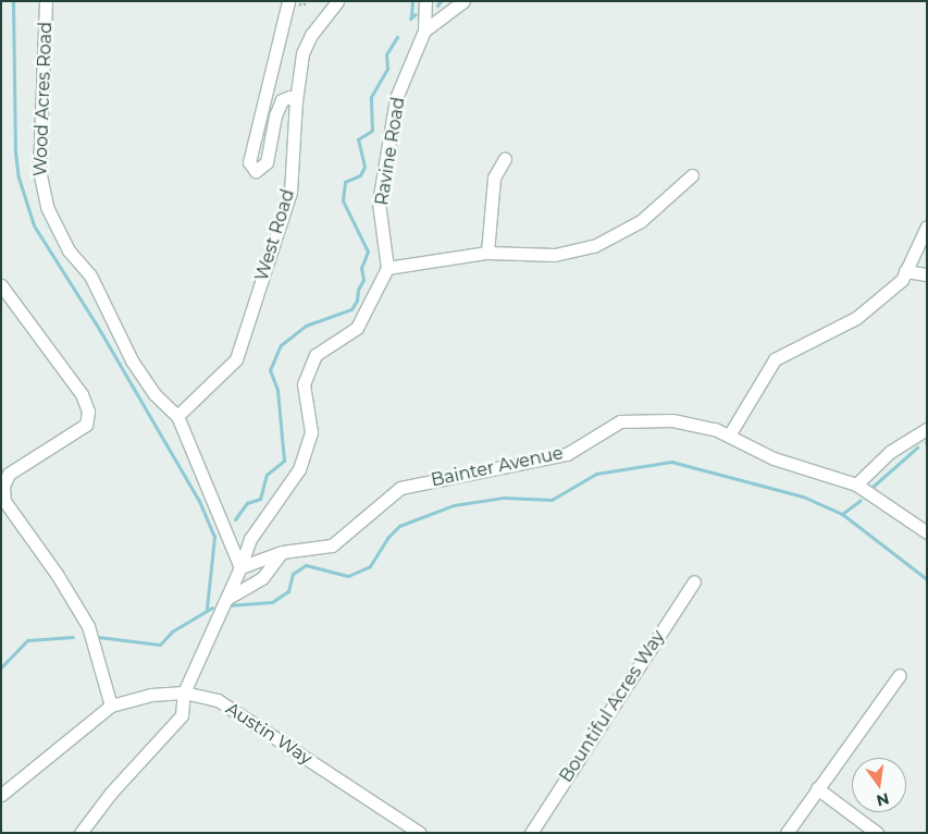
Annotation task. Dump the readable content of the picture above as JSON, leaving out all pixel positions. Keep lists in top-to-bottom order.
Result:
{
  "streets": {
    "street": [
      "Wood Acres Road",
      "Ravine Road",
      "West Road",
      "Bainter Avenue",
      "Bountiful Acres Way",
      "Austin Way"
    ]
  },
  "crossings": [
    ["Wood Acres Road", "West Road"],
    ["Wood Acres Road", "Bainter Avenue"]
  ],
  "north": "bottom"
}
